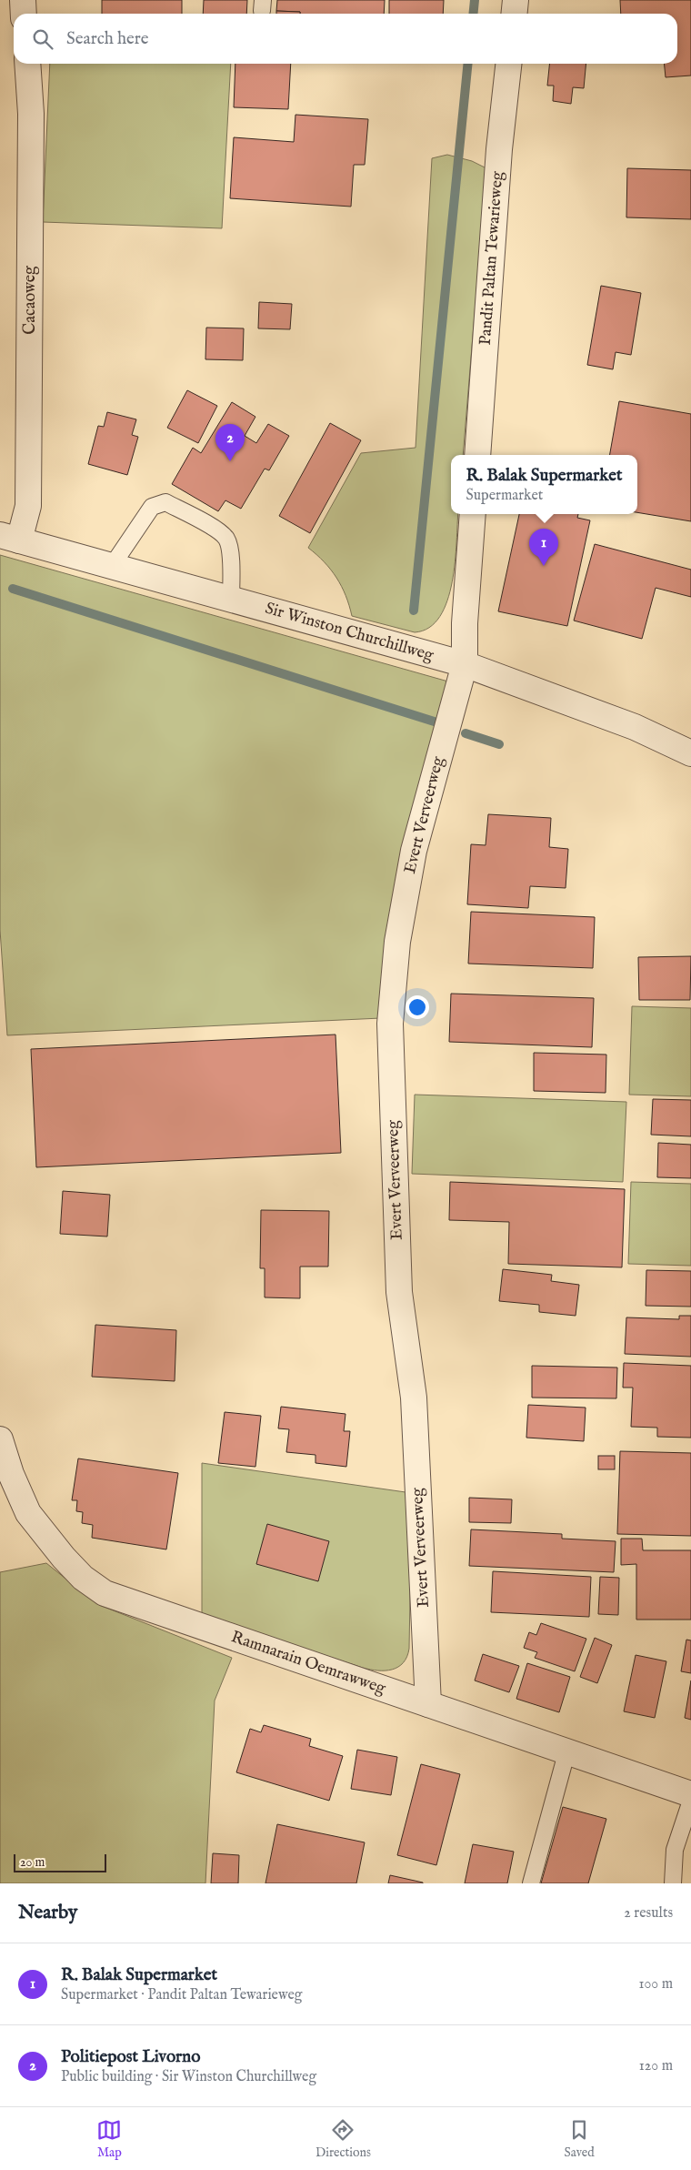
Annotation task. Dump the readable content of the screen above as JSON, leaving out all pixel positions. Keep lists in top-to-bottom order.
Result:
{
  "streets": {
    "street": [
      "Pandit Paltan Tewarieweg",
      "Cacaoweg",
      "Sir Winston Churchillweg",
      "Evert Verveerweg",
      "Ramnarain Oemrawweg"
    ]
  },
  "crossings": [
    ["Cacaoweg", "Sir Winston Churchillweg"],
    ["Sir Winston Churchillweg", "Evert Verveerweg"],
    ["Evert Verveerweg", "Ramnarain Oemrawweg"]
  ],
  "scale_bar": "20 m",
  "page": {
    "search": "Search here",
    "pins": ["2", "1"],
    "popup": ["R. Balak Supermarket", "Supermarket"],
    "scale": "20 m",
    "heading": ["Nearby", "2 results"],
    "list": [
      {
        "mark": "1",
        "name": "R. Balak Supermarket",
        "note": "Supermarket · Pandit Paltan Tewarieweg",
        "value": "100 m"
      },
      {
        "mark": "2",
        "name": "Politiepost Livorno",
        "note": "Public building · Sir Winston Churchillweg",
        "value": "120 m"
      }
    ],
    "nav": ["Map", "Directions", "Saved"]
  }
}
